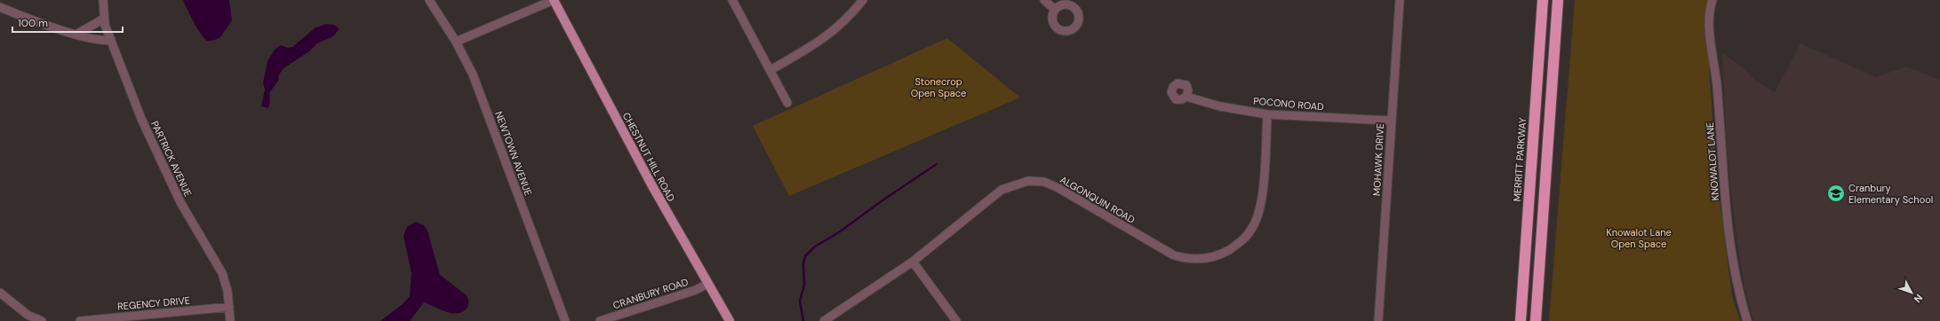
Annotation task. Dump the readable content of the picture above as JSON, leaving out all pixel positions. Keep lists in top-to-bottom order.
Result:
{
  "streets": {
    "highway": ["MERRITT PARKWAY"],
    "main road": ["CHESTNUT HILL ROAD"],
    "street": [
      "POCONO ROAD",
      "NEWTOWN AVENUE",
      "PARTRICK AVENUE",
      "MOHAWK DRIVE",
      "KNOWALOT LANE",
      "ALGONQUIN ROAD",
      "CRANBURY ROAD",
      "REGENCY DRIVE"
    ]
  },
  "crossings": [
    ["POCONO ROAD", "MOHAWK DRIVE"],
    ["POCONO ROAD", "ALGONQUIN ROAD"],
    ["CHESTNUT HILL ROAD", "CRANBURY ROAD"],
    ["PARTRICK AVENUE", "REGENCY DRIVE"]
  ],
  "parks": ["Stonecrop Open Space", "Knowalot Lane Open Space"],
  "places": {
    "school or university": ["Cranbury Elementary School"]
  },
  "scale_bar": "100 m",
  "north": "bottom right"
}
